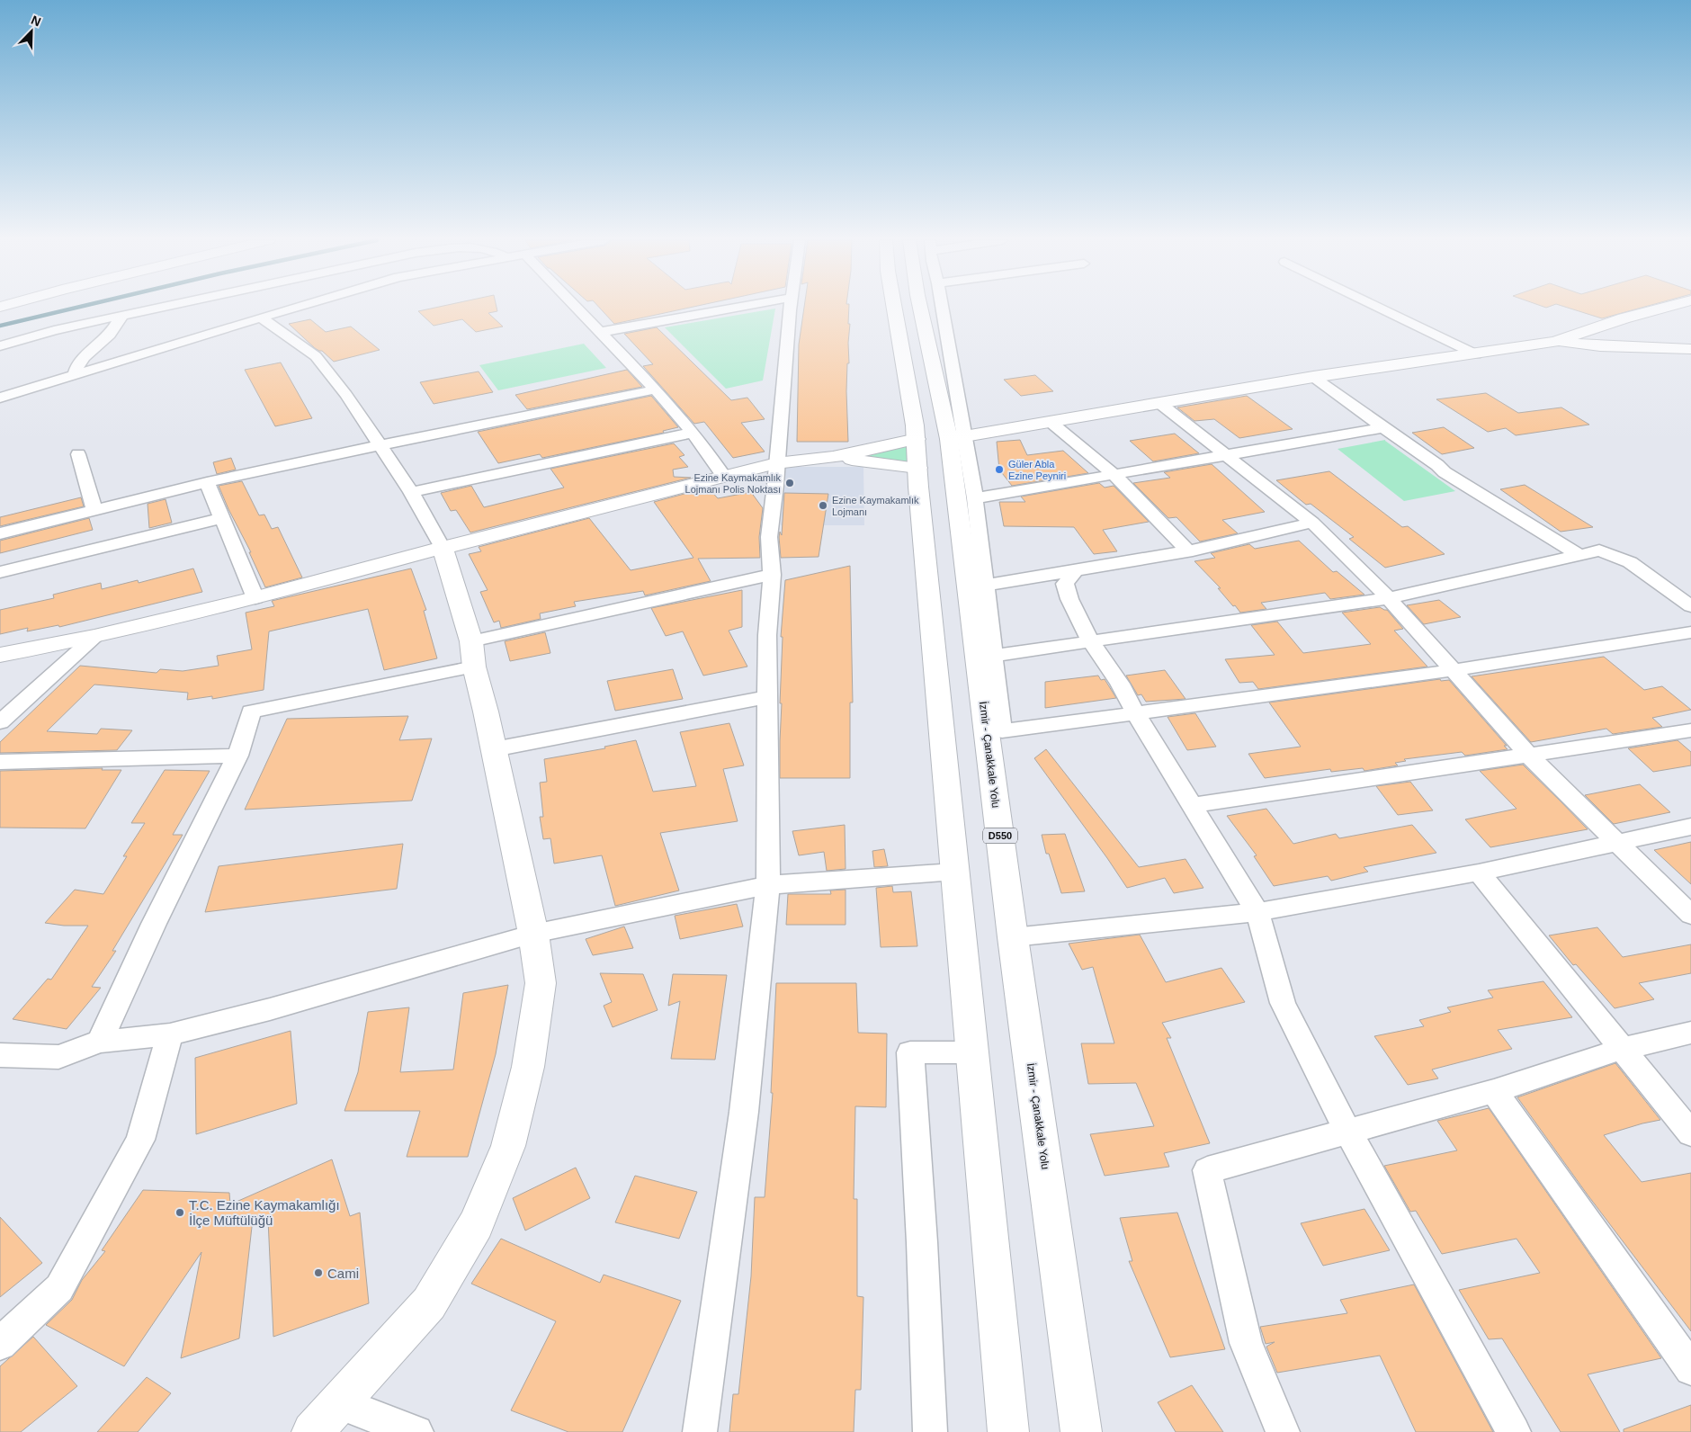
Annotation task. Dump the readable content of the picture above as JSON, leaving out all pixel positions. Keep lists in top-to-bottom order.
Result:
{
  "streets": {
    "main road": ["İzmir - Çanakkale Yolu", "D550"]
  },
  "places": [
    "Güler Abla Ezine Peyniri",
    "Ezine Kaymakamlık Lojmanı Polis Noktası",
    "Ezine Kaymakamlık Lojmanı",
    "T.C. Ezine Kaymakamlığı İlçe Müftülüğü",
    "Cami"
  ],
  "north": "top right"
}
